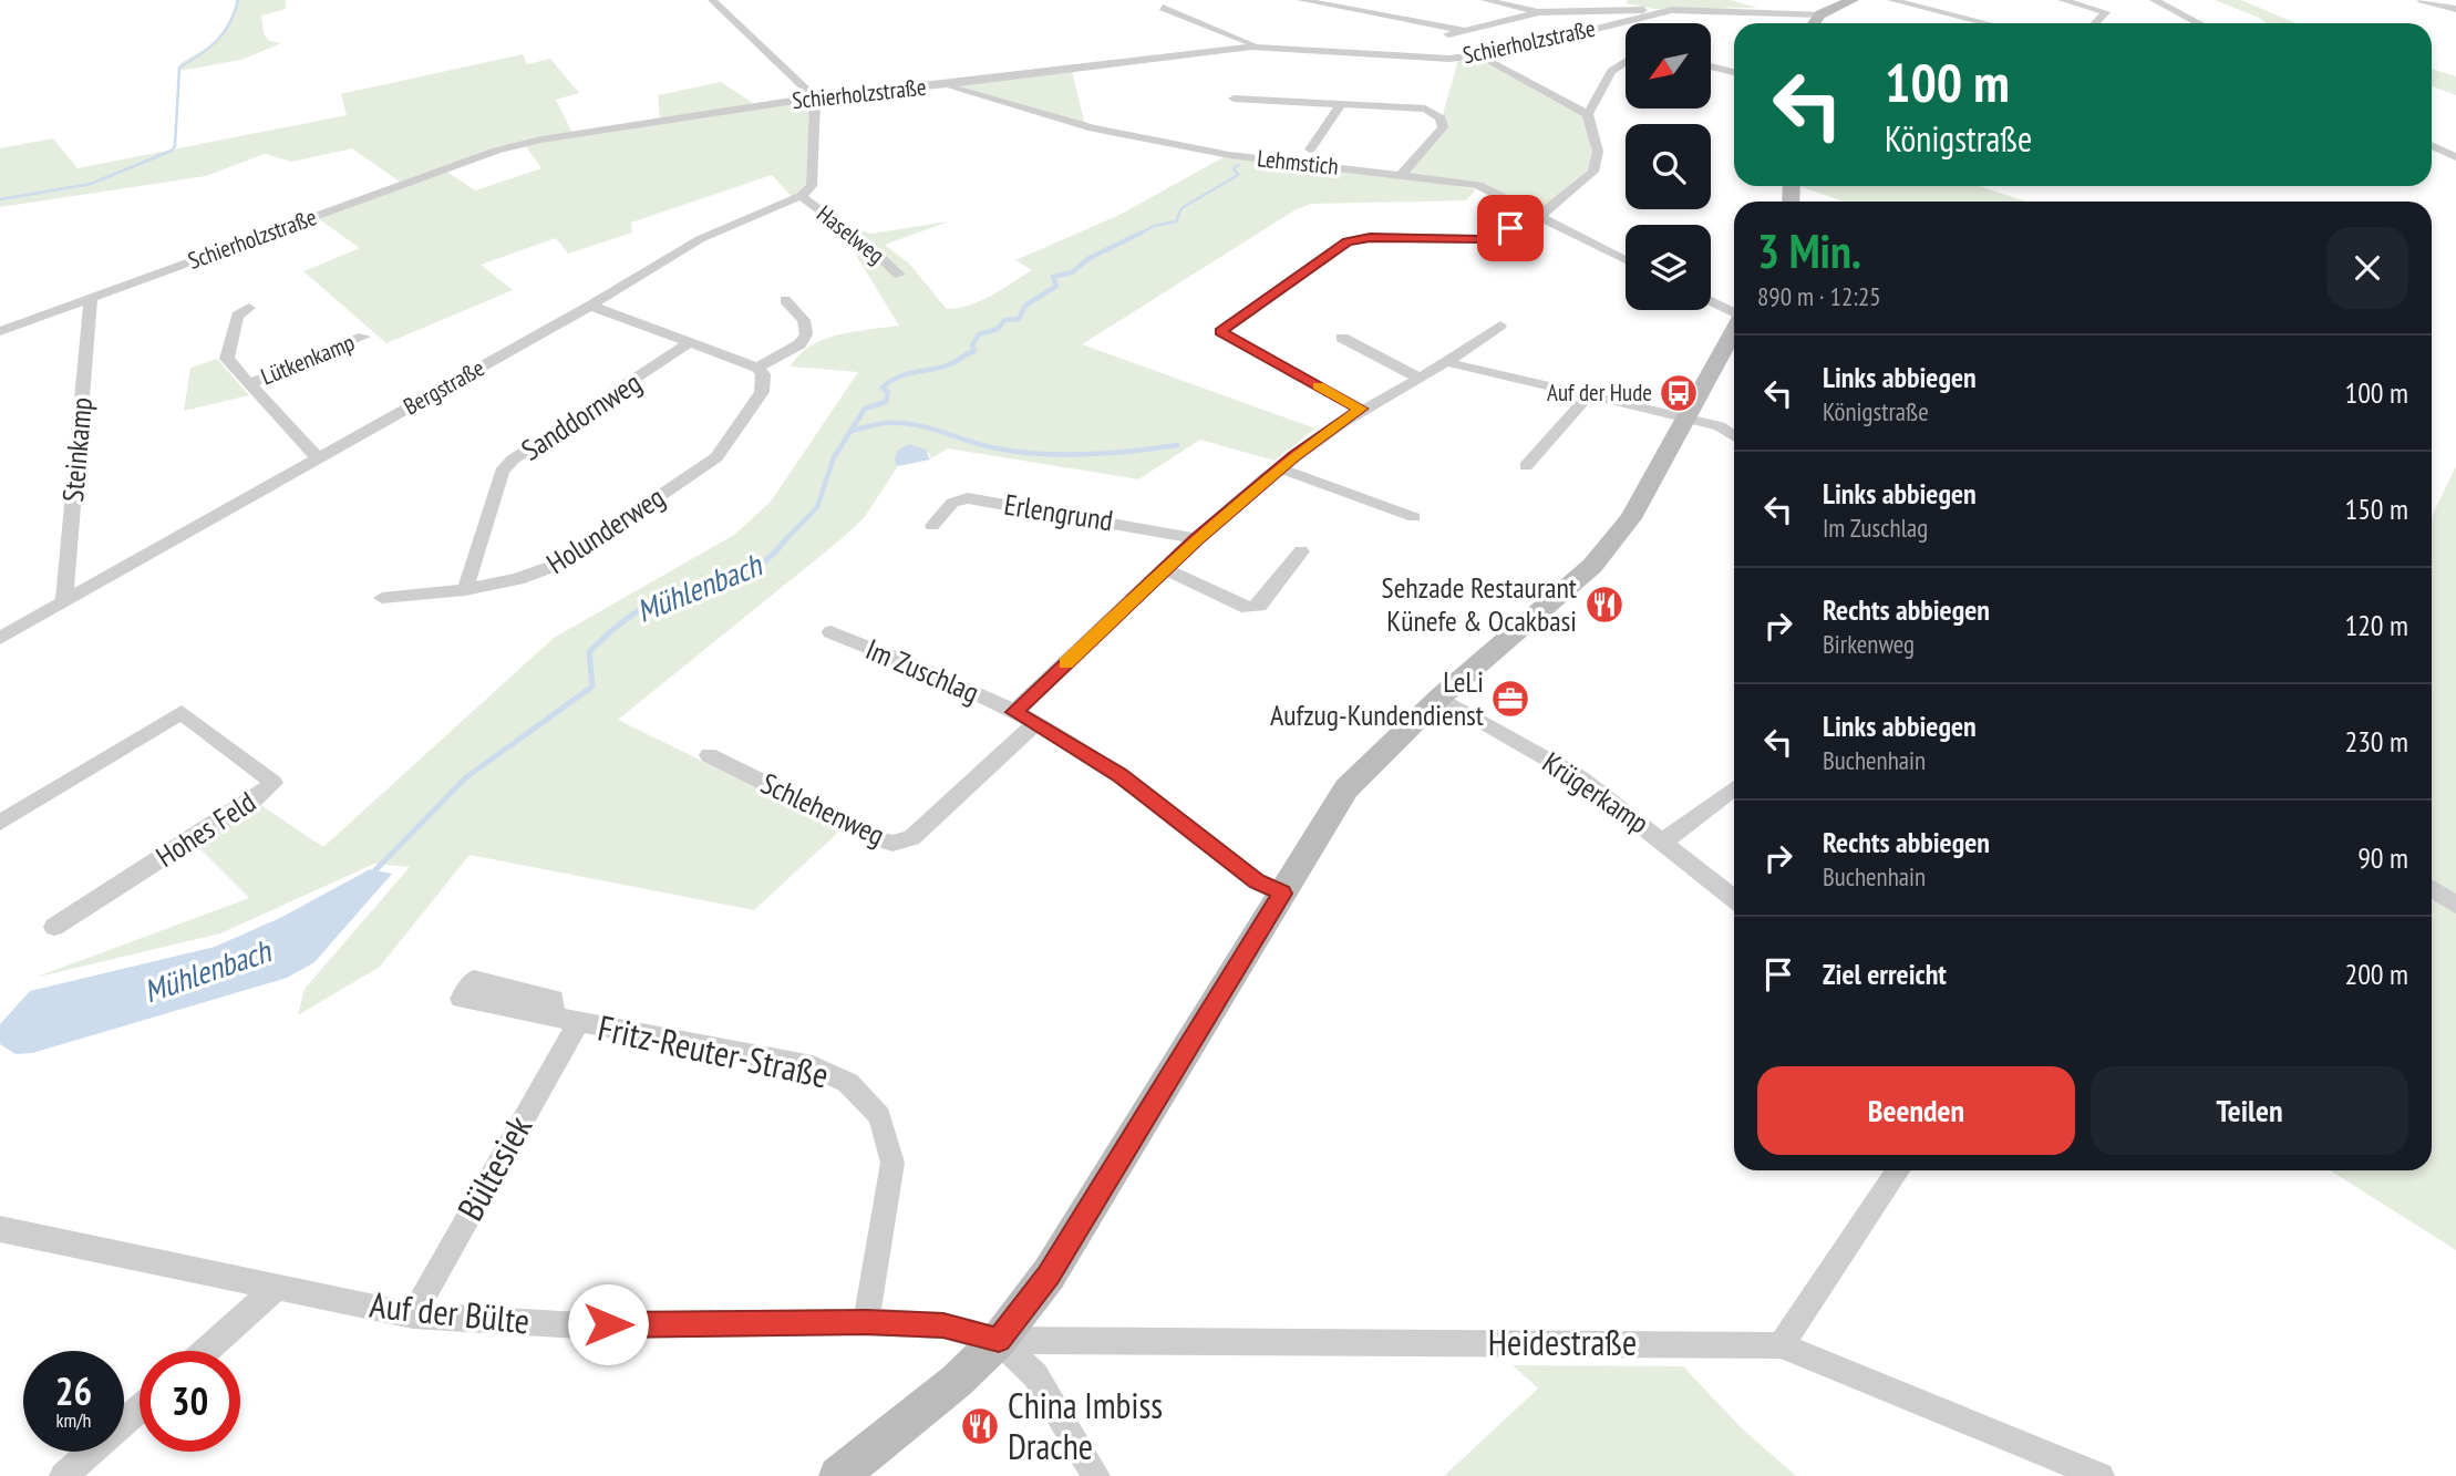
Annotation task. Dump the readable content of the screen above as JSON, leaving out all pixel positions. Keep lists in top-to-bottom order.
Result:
{
  "streets": {
    "street": [
      "Schierholzstraße",
      "Lehmstich",
      "Haselweg",
      "Lütkenkamp",
      "Bergstraße",
      "Sanddornweg",
      "Steinkamp",
      "Erlengrund",
      "Holunderweg",
      "Im Zuschlag",
      "Krügerkamp",
      "Schlehenweg",
      "Hohes Feld",
      "Fritz-Reuter-Straße",
      "Bültesiek",
      "Auf der Bülte",
      "Heidestraße"
    ]
  },
  "crossings": [
    ["Schierholzstraße", "Lehmstich"],
    ["Schierholzstraße", "Steinkamp"],
    ["Haselweg", "Bergstraße"],
    ["Lütkenkamp", "Bergstraße"],
    ["Bergstraße", "Steinkamp"],
    ["Sanddornweg", "Holunderweg"],
    ["Im Zuschlag", "Schlehenweg"],
    ["Fritz-Reuter-Straße", "Bültesiek"],
    ["Fritz-Reuter-Straße", "Auf der Bülte"],
    ["Bültesiek", "Auf der Bülte"],
    ["Auf der Bülte", "Heidestraße"]
  ],
  "water": ["Mühlenbach"],
  "places": {
    "bus stop": ["Auf der Hude"],
    "restaurant": ["Sehzade Restaurant Künefe & Ocakbasi", "China Imbiss Drache"],
    "office": ["LeLi Aufzug-Kundendienst"]
  },
  "north": "bottom left",
  "page": {
    "turn": ["100 m", "Königstraße"],
    "heading": ["3 Min.", "890 m · 12:25"],
    "list": [
      {
        "name": "Links abbiegen",
        "note": "Königstraße",
        "value": "100 m"
      },
      {
        "name": "Links abbiegen",
        "note": "Im Zuschlag",
        "value": "150 m"
      },
      {
        "name": "Rechts abbiegen",
        "note": "Birkenweg",
        "value": "120 m"
      },
      {
        "name": "Links abbiegen",
        "note": "Buchenhain",
        "value": "230 m"
      },
      {
        "name": "Rechts abbiegen",
        "note": "Buchenhain",
        "value": "90 m"
      },
      {
        "name": "Ziel erreicht",
        "value": "200 m"
      }
    ],
    "buttons": ["Beenden", "Teilen"],
    "speed": "26 km/h",
    "limit": "30"
  }
}
